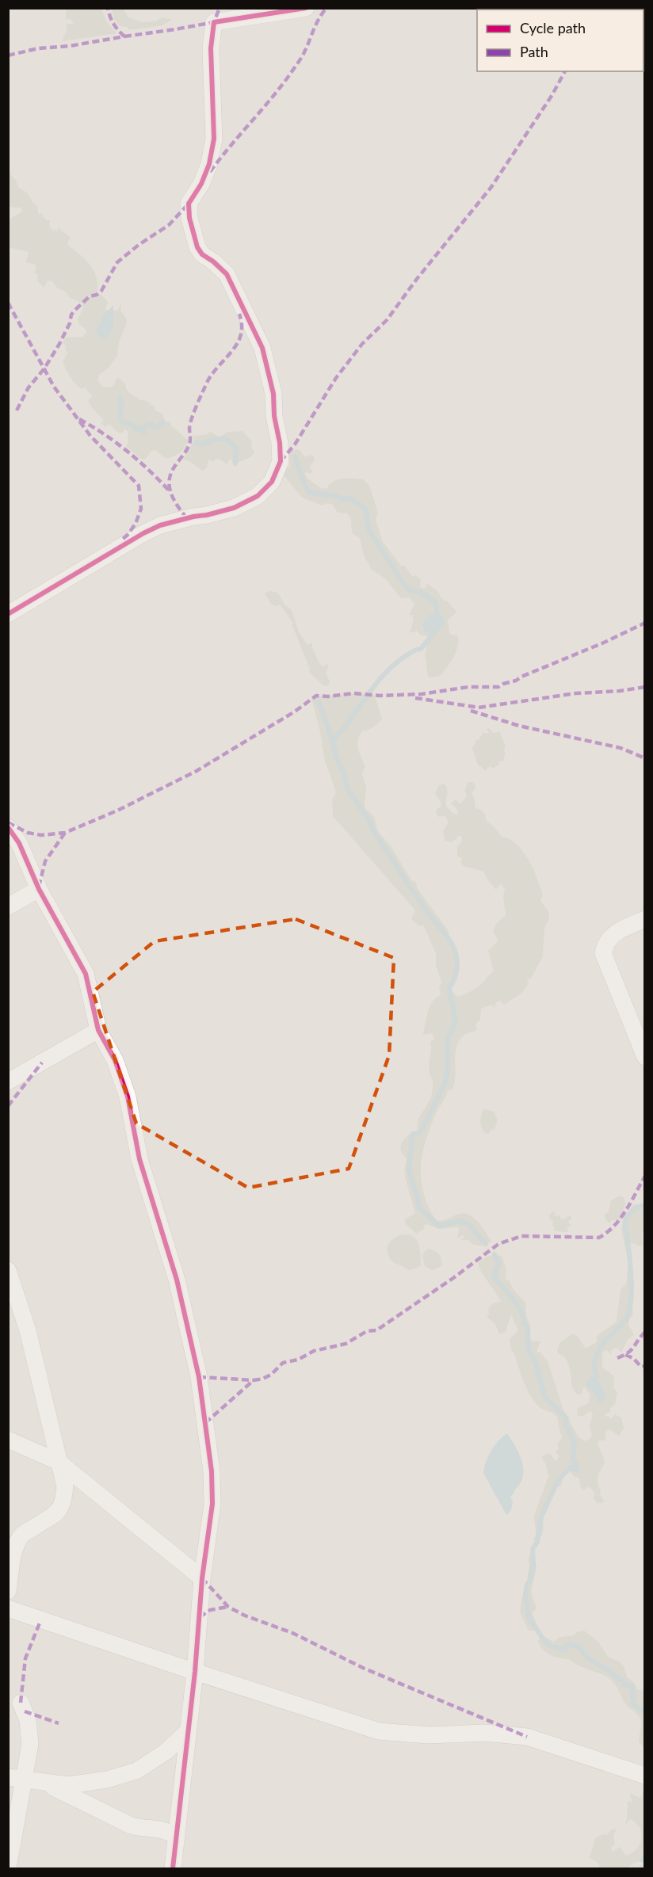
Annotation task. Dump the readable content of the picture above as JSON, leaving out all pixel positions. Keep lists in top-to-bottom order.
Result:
{
  "legend": ["Cycle path", "Path"]
}
